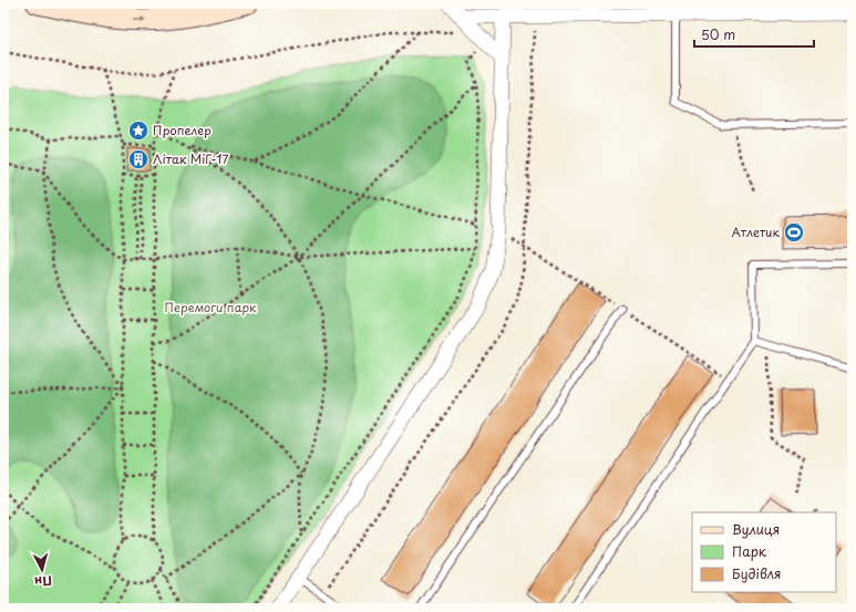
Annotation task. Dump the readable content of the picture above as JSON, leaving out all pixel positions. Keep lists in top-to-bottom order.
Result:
{
  "parks": ["Перемоги парк"],
  "places": {
    "place": ["Пропелер"],
    "building": ["Літак МіГ-17"],
    "sports": ["Атлетик"]
  },
  "legend": ["Вулиця", "Парк", "Будівля"],
  "scale_bar": "50 m",
  "north": "bottom"
}
